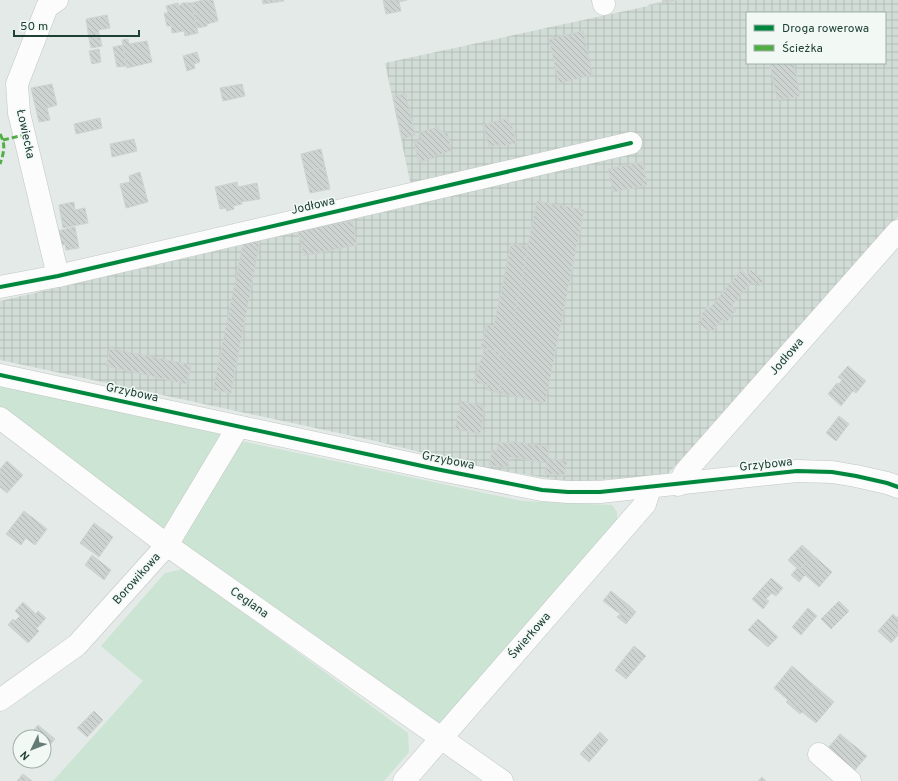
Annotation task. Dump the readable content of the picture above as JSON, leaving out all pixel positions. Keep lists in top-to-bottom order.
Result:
{
  "streets": {
    "street": [
      "Łowiecka",
      "Jodłowa",
      "Grzybowa",
      "Borowikowa",
      "Ceglana",
      "Świerkowa"
    ]
  },
  "crossings": [
    ["Łowiecka", "Jodłowa"],
    ["Jodłowa", "Grzybowa"],
    ["Grzybowa", "Borowikowa"],
    ["Grzybowa", "Świerkowa"],
    ["Borowikowa", "Ceglana"],
    ["Ceglana", "Świerkowa"]
  ],
  "legend": ["Droga rowerowa", "Ścieżka"],
  "scale_bar": "50 m",
  "north": "bottom left"
}
